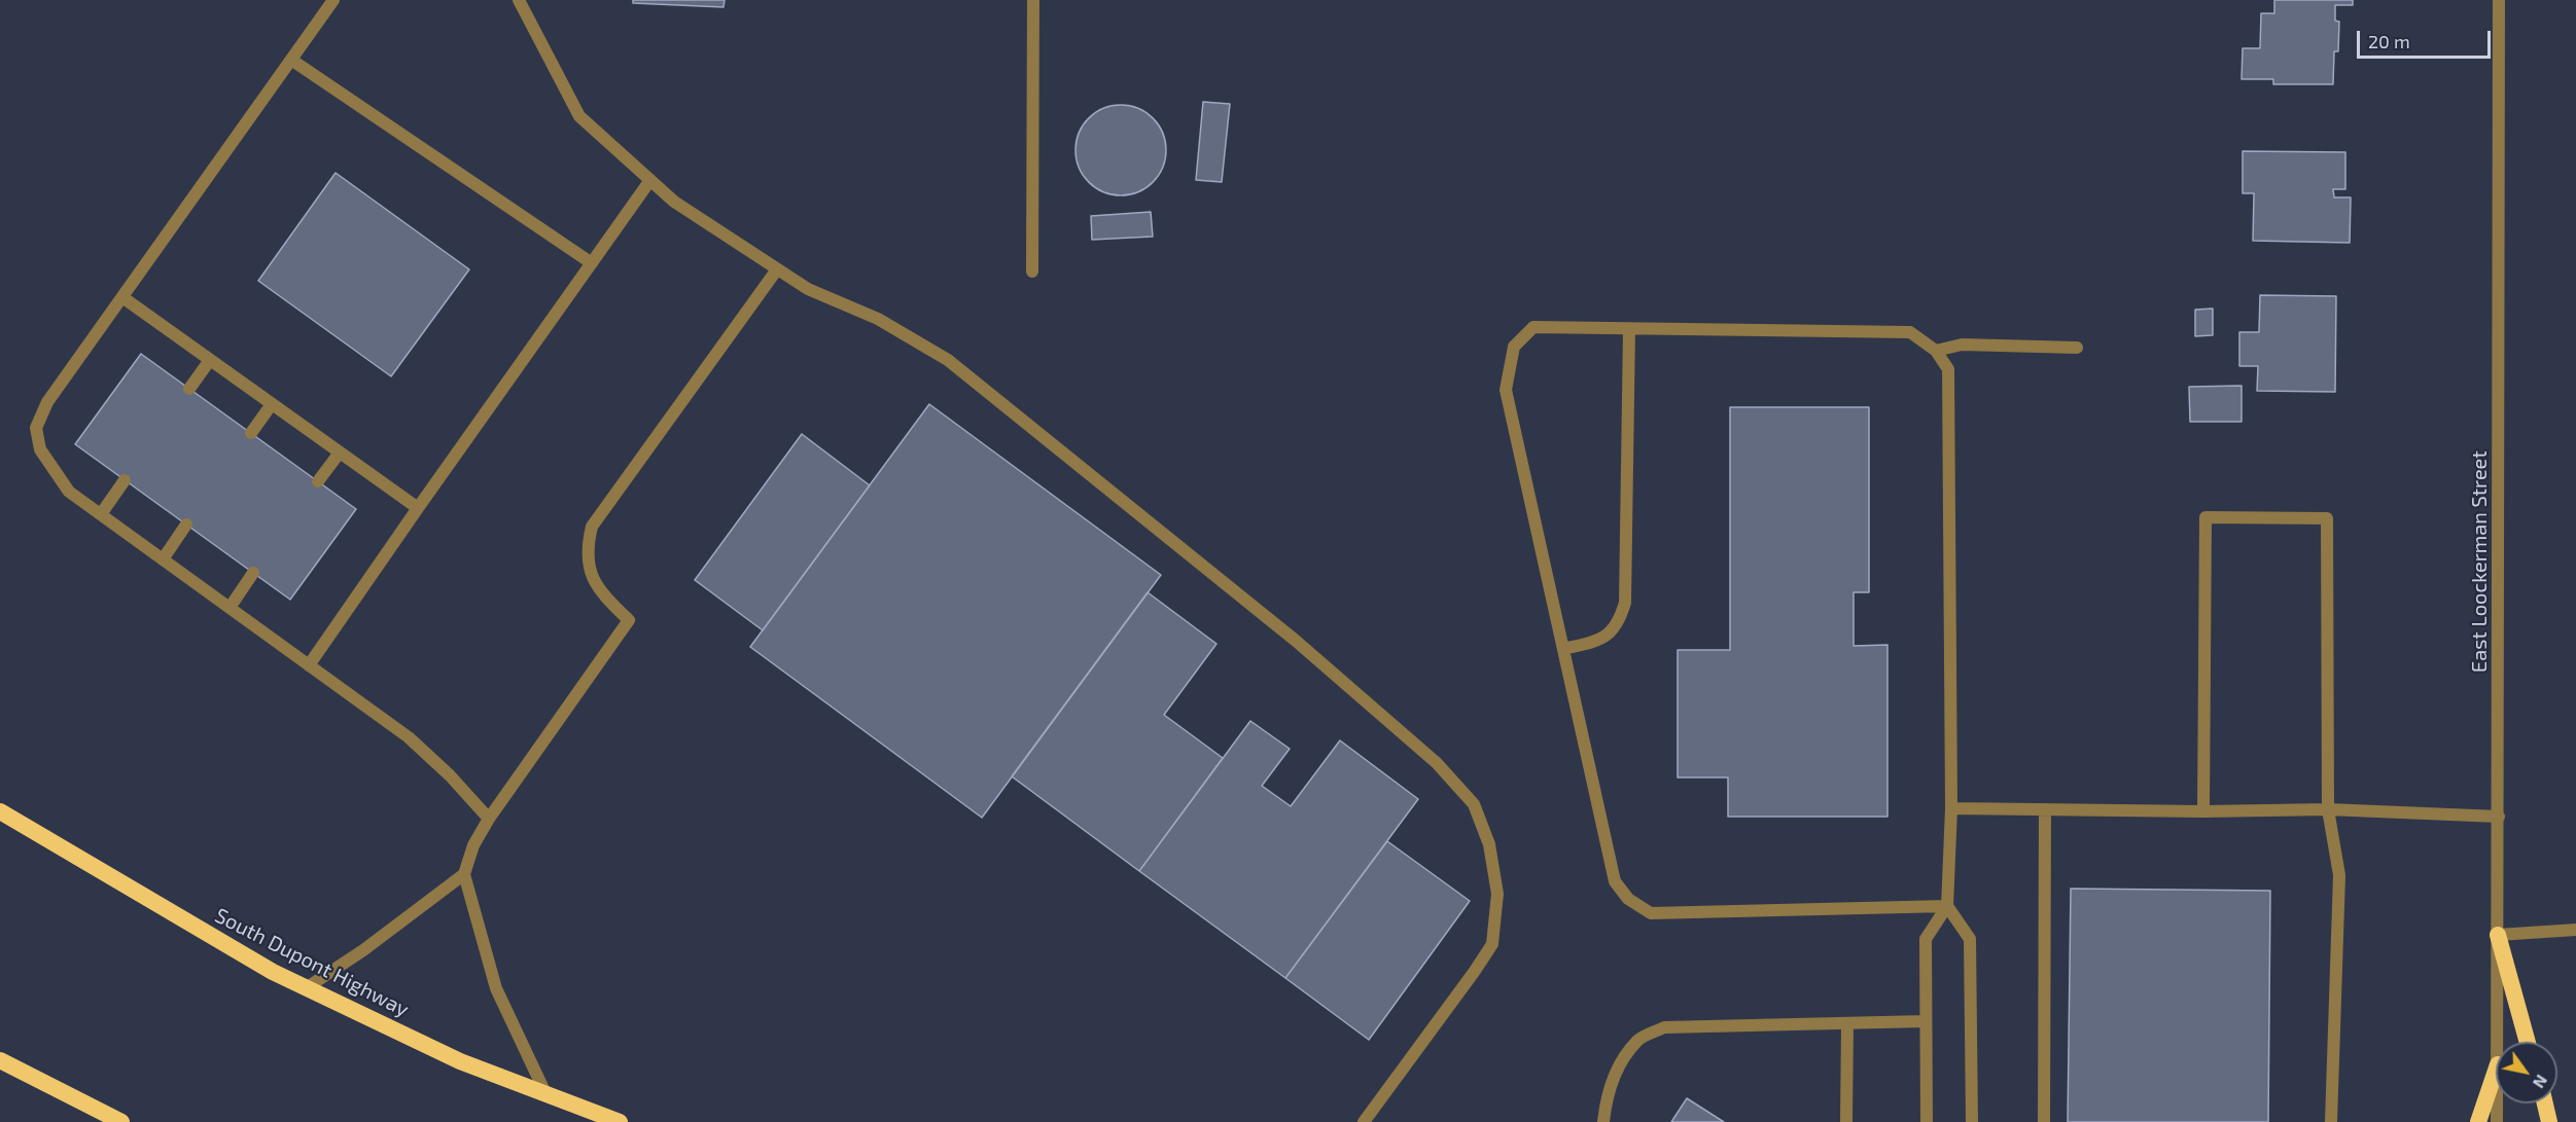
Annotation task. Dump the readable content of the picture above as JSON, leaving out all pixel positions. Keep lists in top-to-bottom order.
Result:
{
  "streets": {
    "highway": ["South Dupont Highway"],
    "street": ["East Loockerman Street"]
  },
  "scale_bar": "20 m",
  "north": "bottom right"
}
